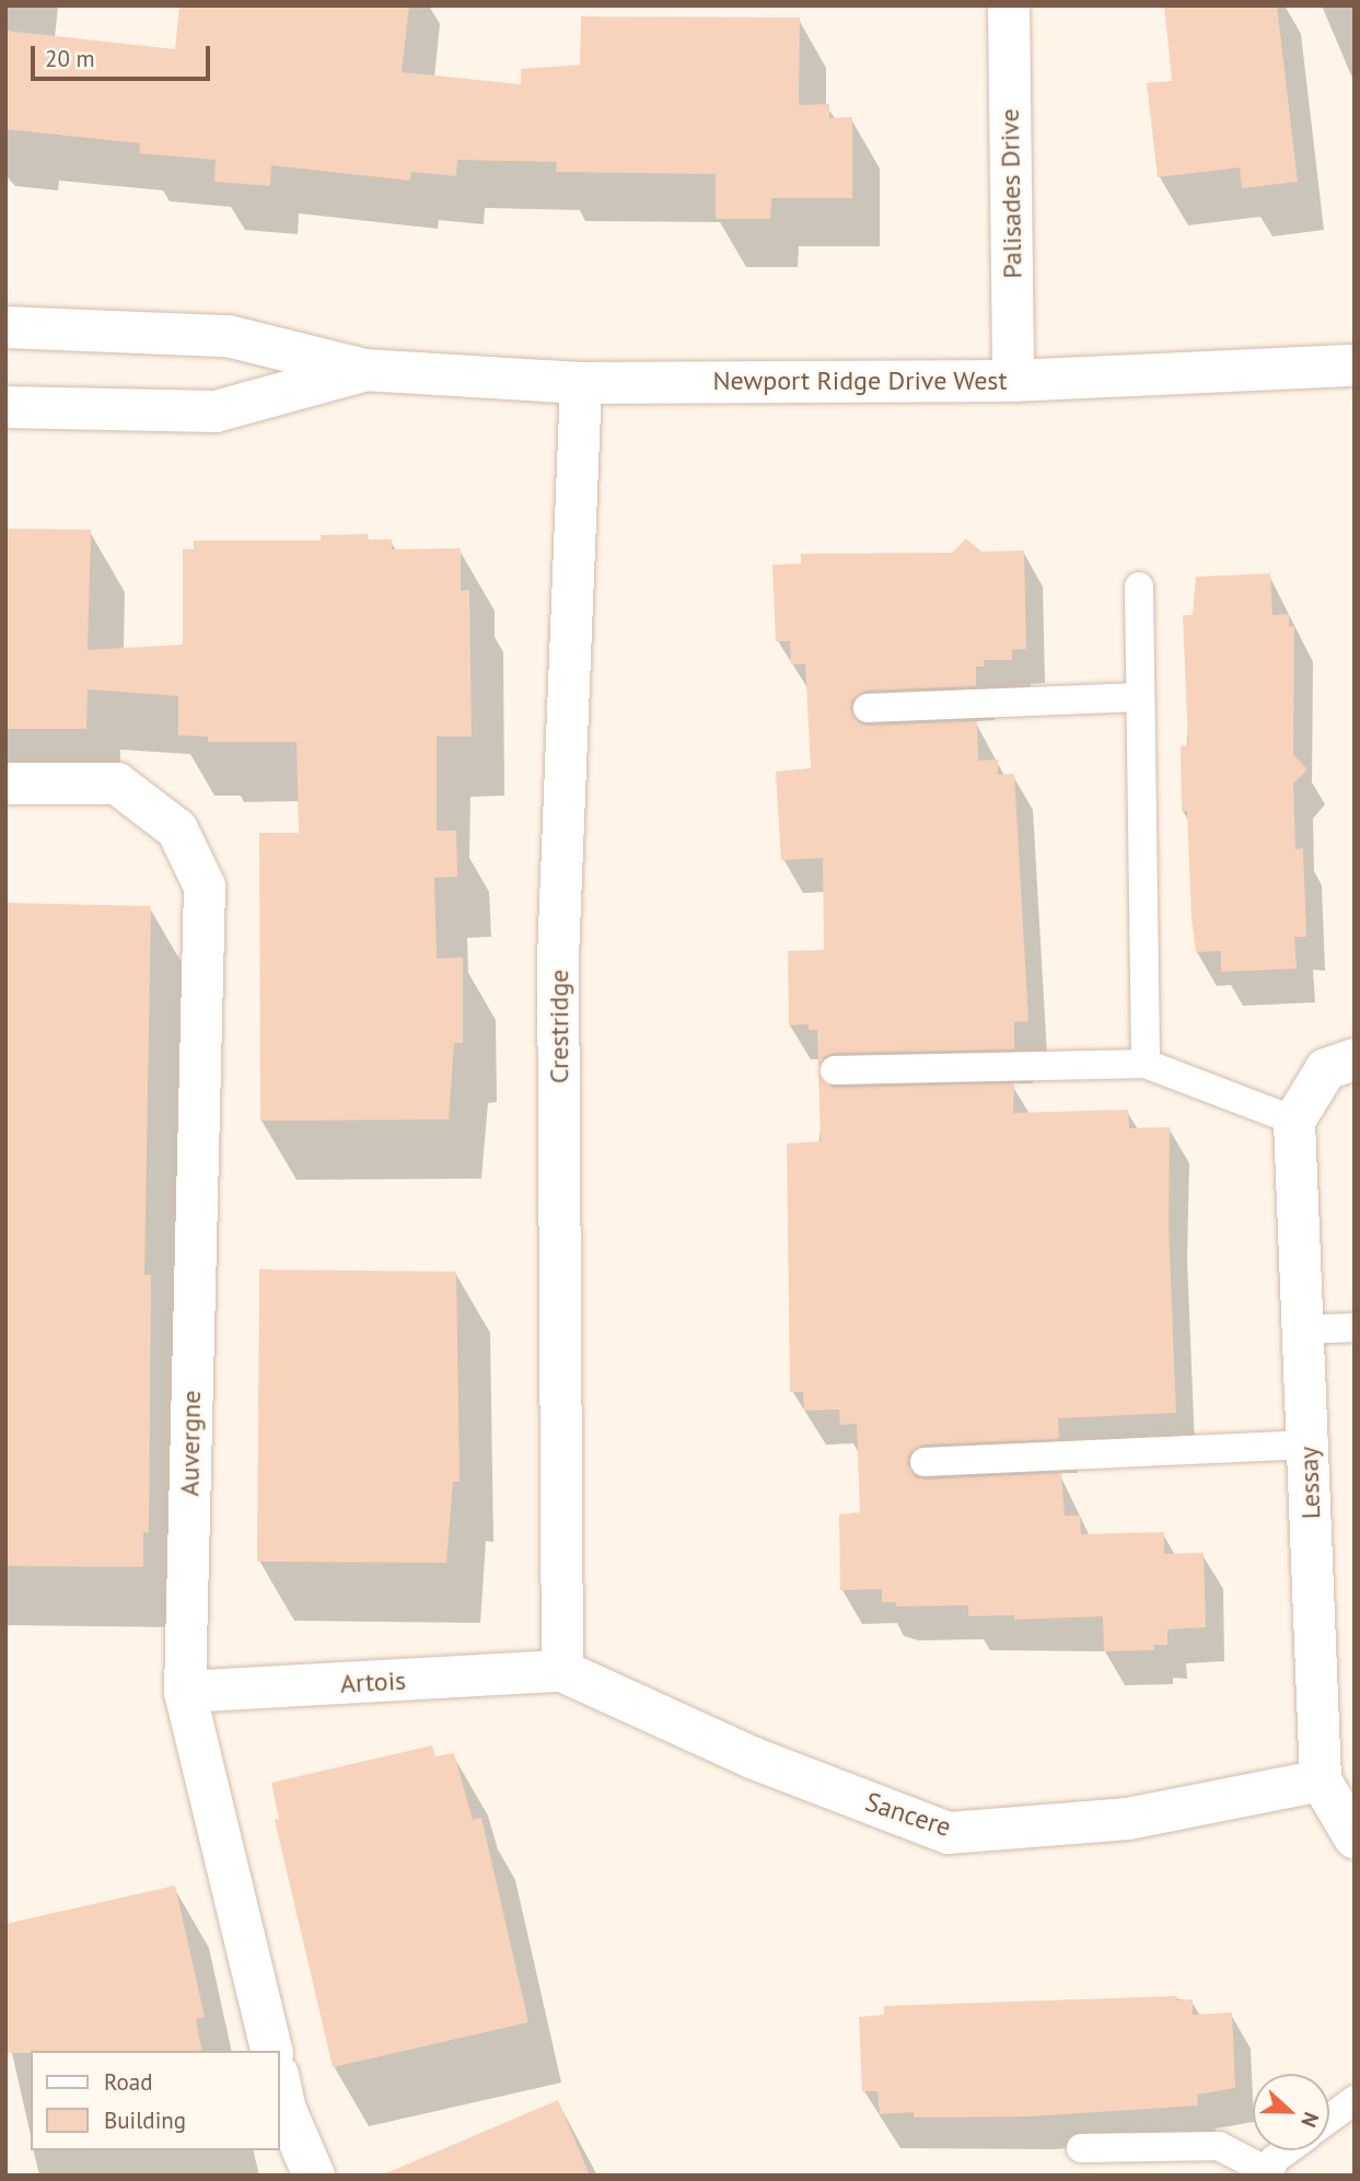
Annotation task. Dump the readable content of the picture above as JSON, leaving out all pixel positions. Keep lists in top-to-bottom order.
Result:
{
  "streets": {
    "street": [
      "Palisades Drive",
      "Newport Ridge Drive West",
      "Crestridge",
      "Auvergne",
      "Lessay",
      "Artois",
      "Sancere"
    ]
  },
  "crossings": [
    ["Palisades Drive", "Newport Ridge Drive West"],
    ["Newport Ridge Drive West", "Crestridge"],
    ["Crestridge", "Artois"],
    ["Crestridge", "Sancere"],
    ["Auvergne", "Artois"],
    ["Lessay", "Sancere"],
    ["Artois", "Sancere"]
  ],
  "legend": ["Road", "Building"],
  "scale_bar": "20 m",
  "north": "right"
}
